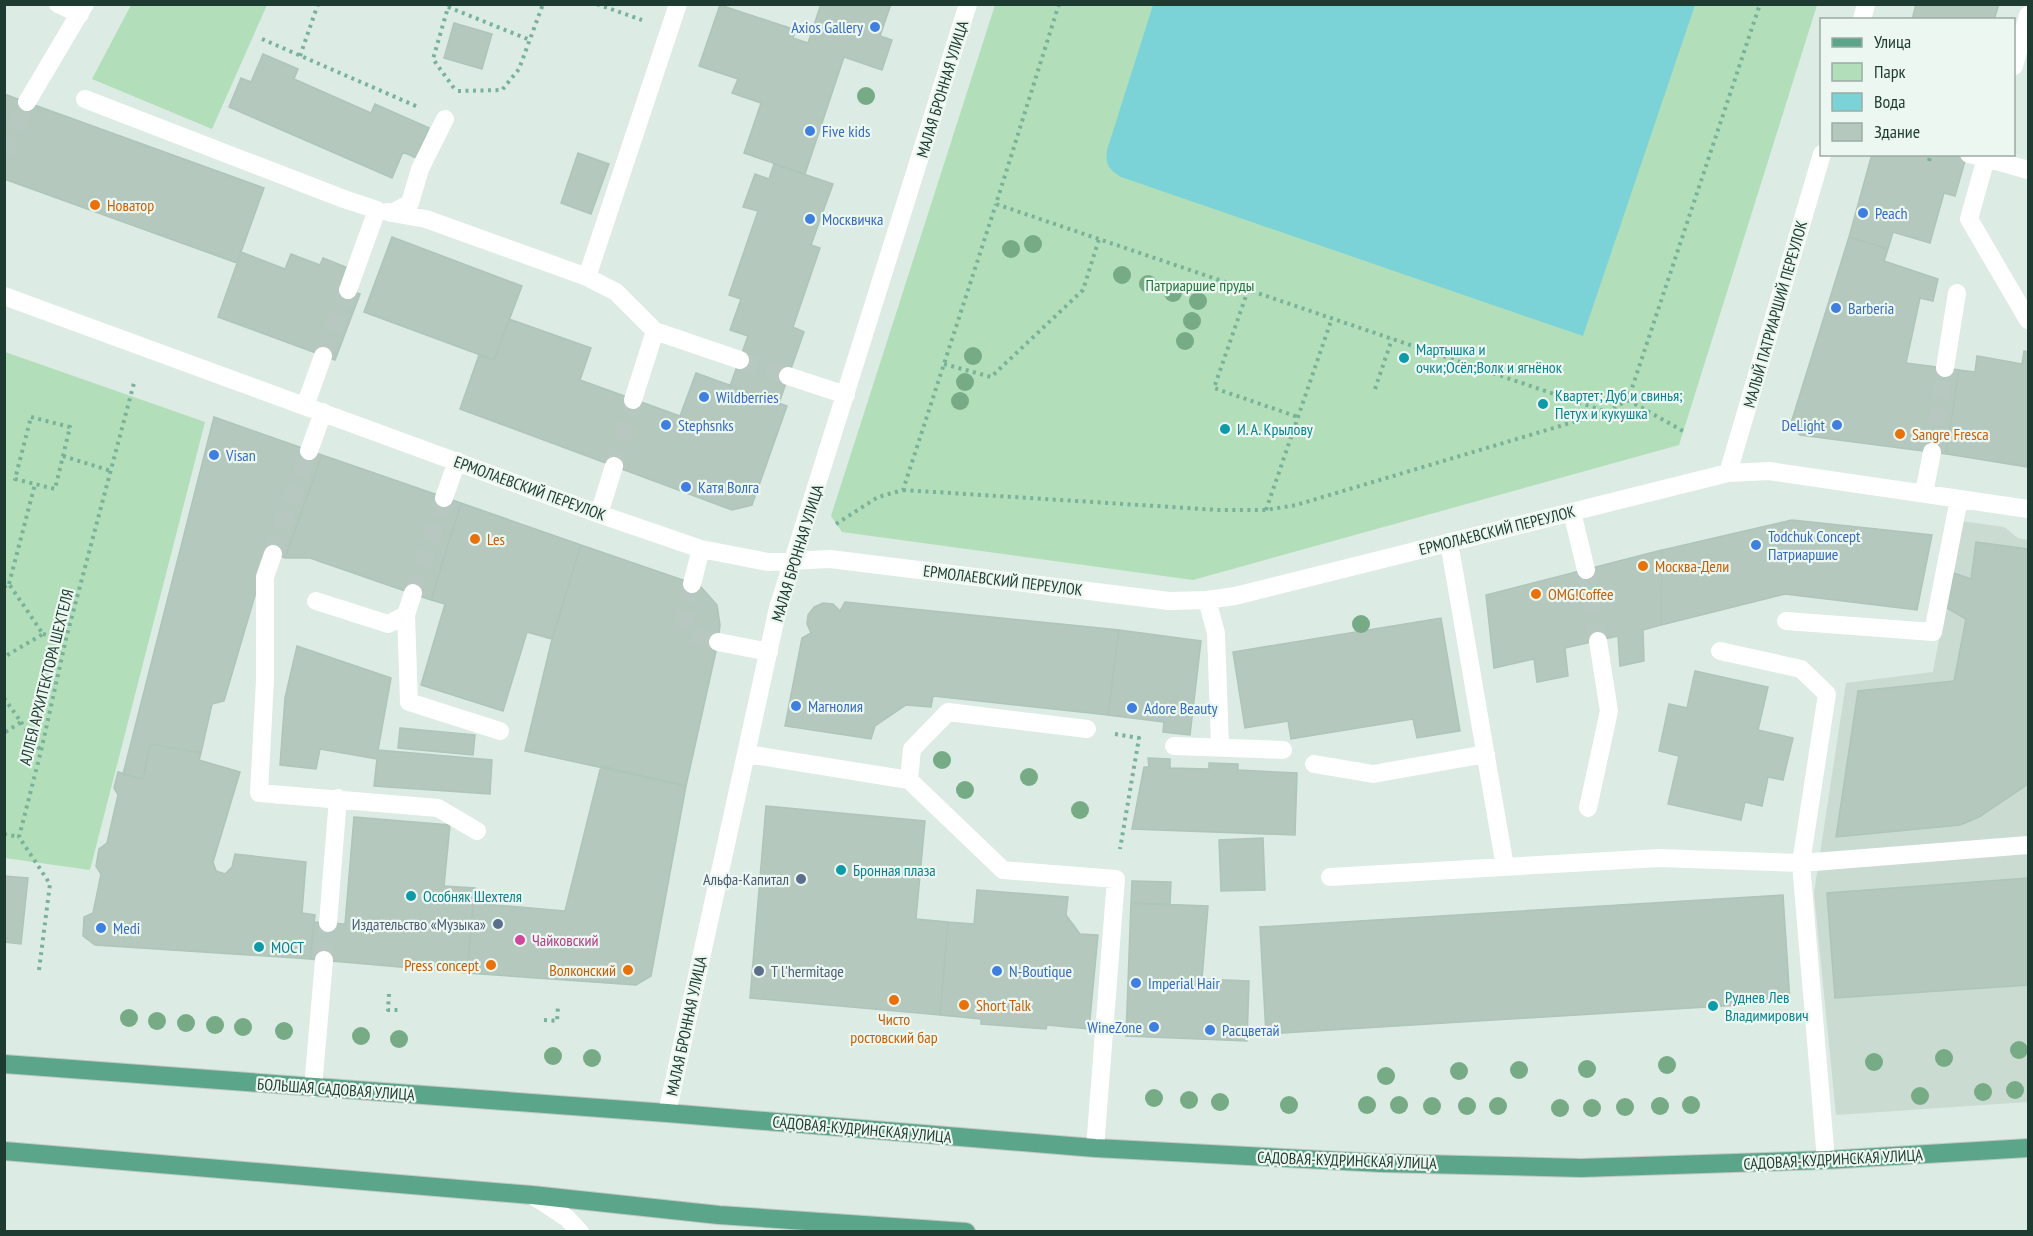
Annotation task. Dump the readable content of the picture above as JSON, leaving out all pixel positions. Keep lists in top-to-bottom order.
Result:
{
  "streets": {
    "main road": ["БОЛЬШАЯ САДОВАЯ УЛИЦА", "САДОВАЯ-КУДРИНСКАЯ УЛИЦА"],
    "street": ["МАЛАЯ БРОННАЯ УЛИЦА", "МАЛЫЙ ПАТРИАРШИЙ ПЕРЕУЛОК", "ЕРМОЛАЕВСКИЙ ПЕРЕУЛОК"],
    "path": ["АЛЛЕЯ АРХИТЕКТОРА ШЕХТЕЛЯ"]
  },
  "crossings": [
    ["МАЛАЯ БРОННАЯ УЛИЦА", "ЕРМОЛАЕВСКИЙ ПЕРЕУЛОК"],
    ["МАЛАЯ БРОННАЯ УЛИЦА", "БОЛЬШАЯ САДОВАЯ УЛИЦА"],
    ["МАЛАЯ БРОННАЯ УЛИЦА", "САДОВАЯ-КУДРИНСКАЯ УЛИЦА"],
    ["МАЛЫЙ ПАТРИАРШИЙ ПЕРЕУЛОК", "ЕРМОЛАЕВСКИЙ ПЕРЕУЛОК"],
    ["БОЛЬШАЯ САДОВАЯ УЛИЦА", "САДОВАЯ-КУДРИНСКАЯ УЛИЦА"]
  ],
  "parks": ["Патриаршие пруды"],
  "places": [
    "Axios Gallery",
    "Five kids",
    "Новатор",
    "Peach",
    "Москвичка",
    "Barberia",
    "Мартышка и очки;Осёл;Волк и ягнёнок",
    "Wildberries",
    "Квартет; Дуб и свинья; Петух и кукушка",
    "Stephsnks",
    "DeLight",
    "И. А. Крылову",
    "Sangre Fresca",
    "Visan",
    "Катя Волга",
    "Les",
    "Todchuk Concept Патриаршие",
    "Москва-Дели",
    "OMG!Coffee",
    "Магнолия",
    "Adore Beauty",
    "Бронная плаза",
    "Альфа-Капитал",
    "Особняк Шехтеля",
    "Издательство «Музыка»",
    "Medi",
    "Чайковский",
    "МОСТ",
    "Press concept",
    "Волконский",
    "Т l'hermitage",
    "N-Boutique",
    "Imperial Hair",
    "Чисто ростовский бар",
    "Short Talk",
    "Руднев Лев Владимирович",
    "WineZone",
    "Расцветай"
  ],
  "legend": [
    "Улица",
    "Парк",
    "Вода",
    "Здание"
  ]
}
